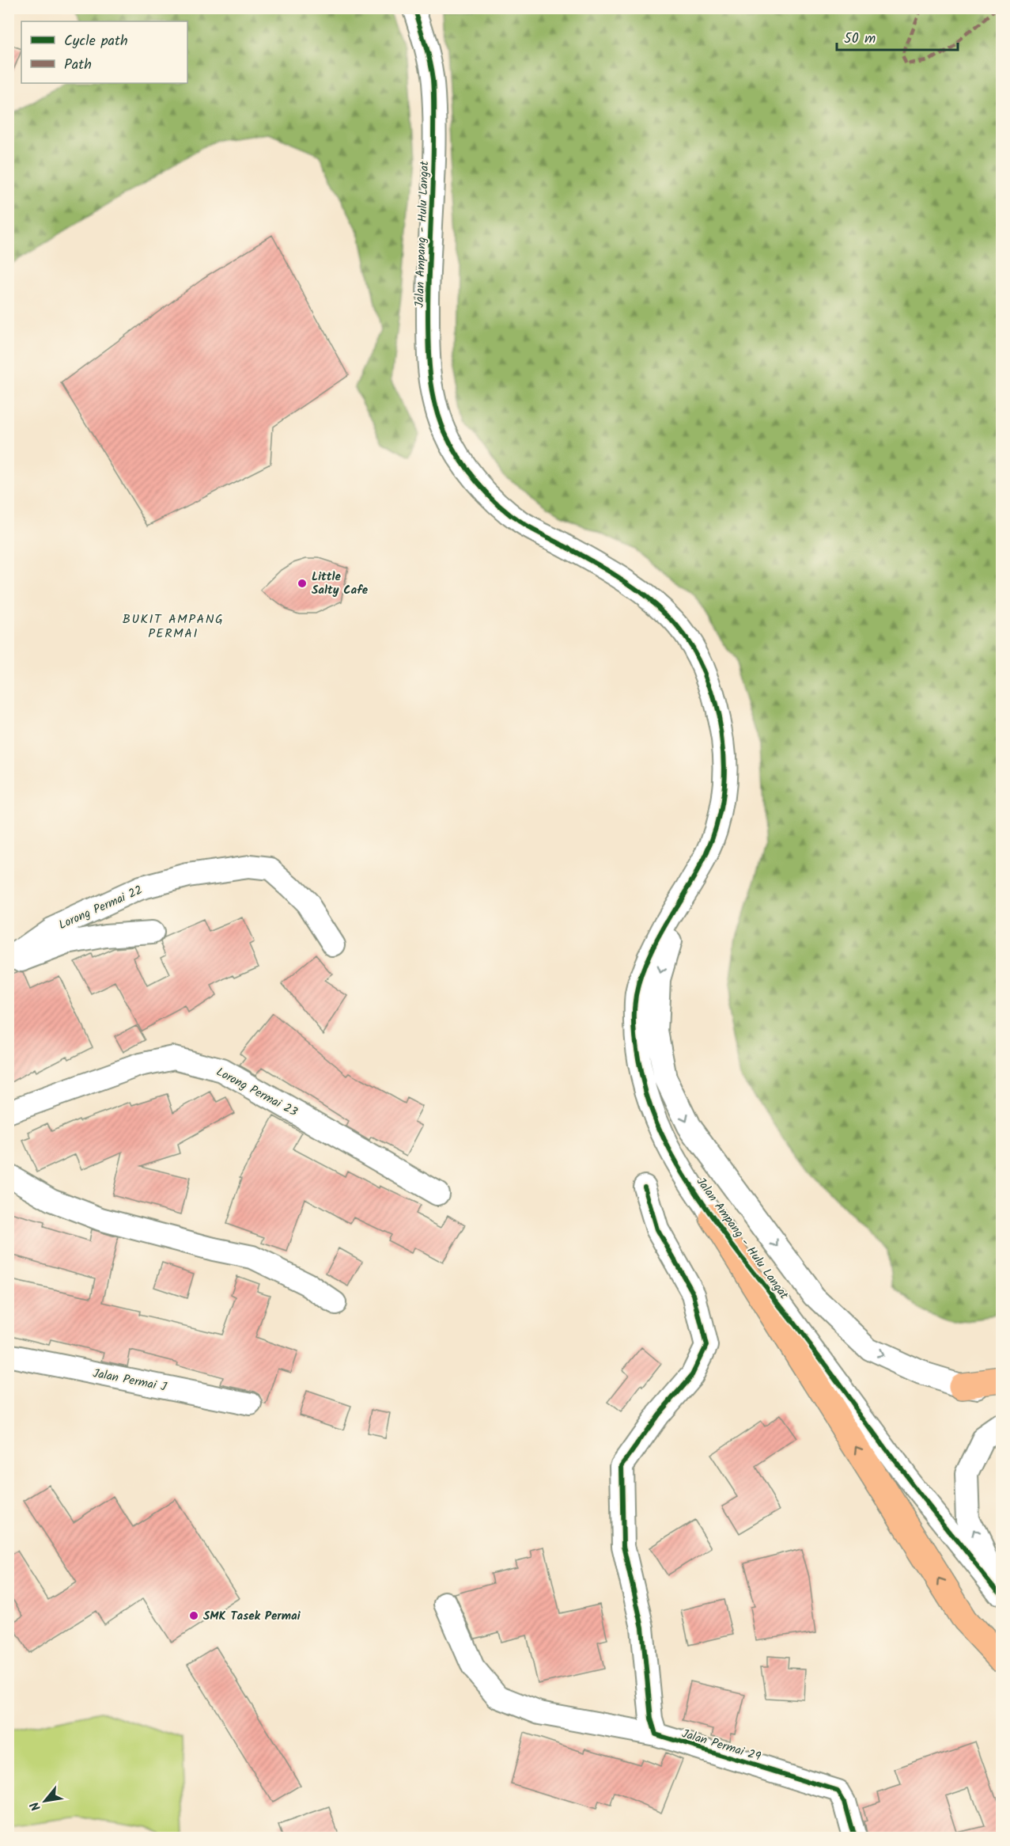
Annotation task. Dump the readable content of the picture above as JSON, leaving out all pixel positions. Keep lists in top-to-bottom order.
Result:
{
  "streets": {
    "street": [
      "Jalan Ampang - Hulu Langat",
      "Lorong Permai 22",
      "Lorong Permai 23",
      "Jalan Permai J",
      "Jalan Permai 29"
    ]
  },
  "districts": ["BUKIT AMPANG PERMAI"],
  "places": ["Little Salty Cafe", "SMK Tasek Permai"],
  "legend": ["Cycle path", "Path"],
  "scale_bar": "50 m",
  "north": "bottom left"
}
